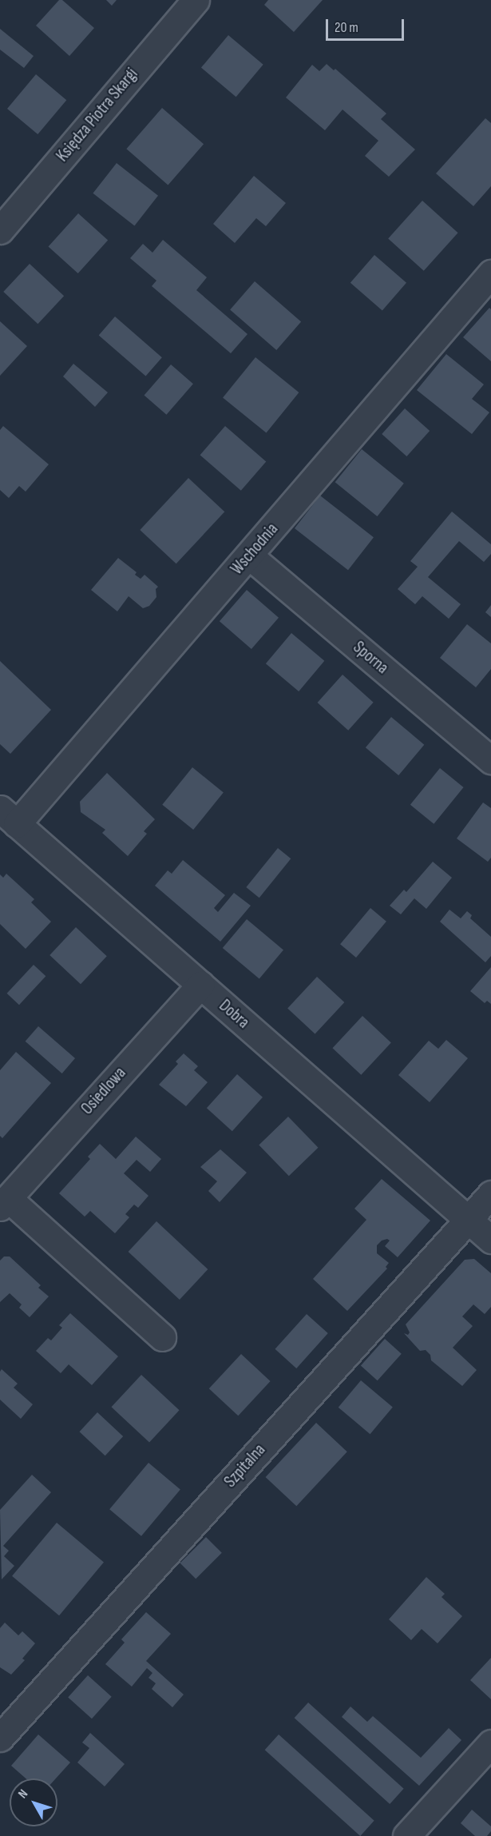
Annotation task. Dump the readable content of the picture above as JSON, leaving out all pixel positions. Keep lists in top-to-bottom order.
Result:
{
  "streets": {
    "street": [
      "Księdza Piotra Skargi",
      "Wschodnia",
      "Sporna",
      "Dobra",
      "Osiedlowa",
      "Szpitalna"
    ]
  },
  "crossings": [
    ["Wschodnia", "Sporna"],
    ["Wschodnia", "Dobra"],
    ["Dobra", "Osiedlowa"],
    ["Dobra", "Szpitalna"]
  ],
  "scale_bar": "20 m",
  "north": "top left"
}
